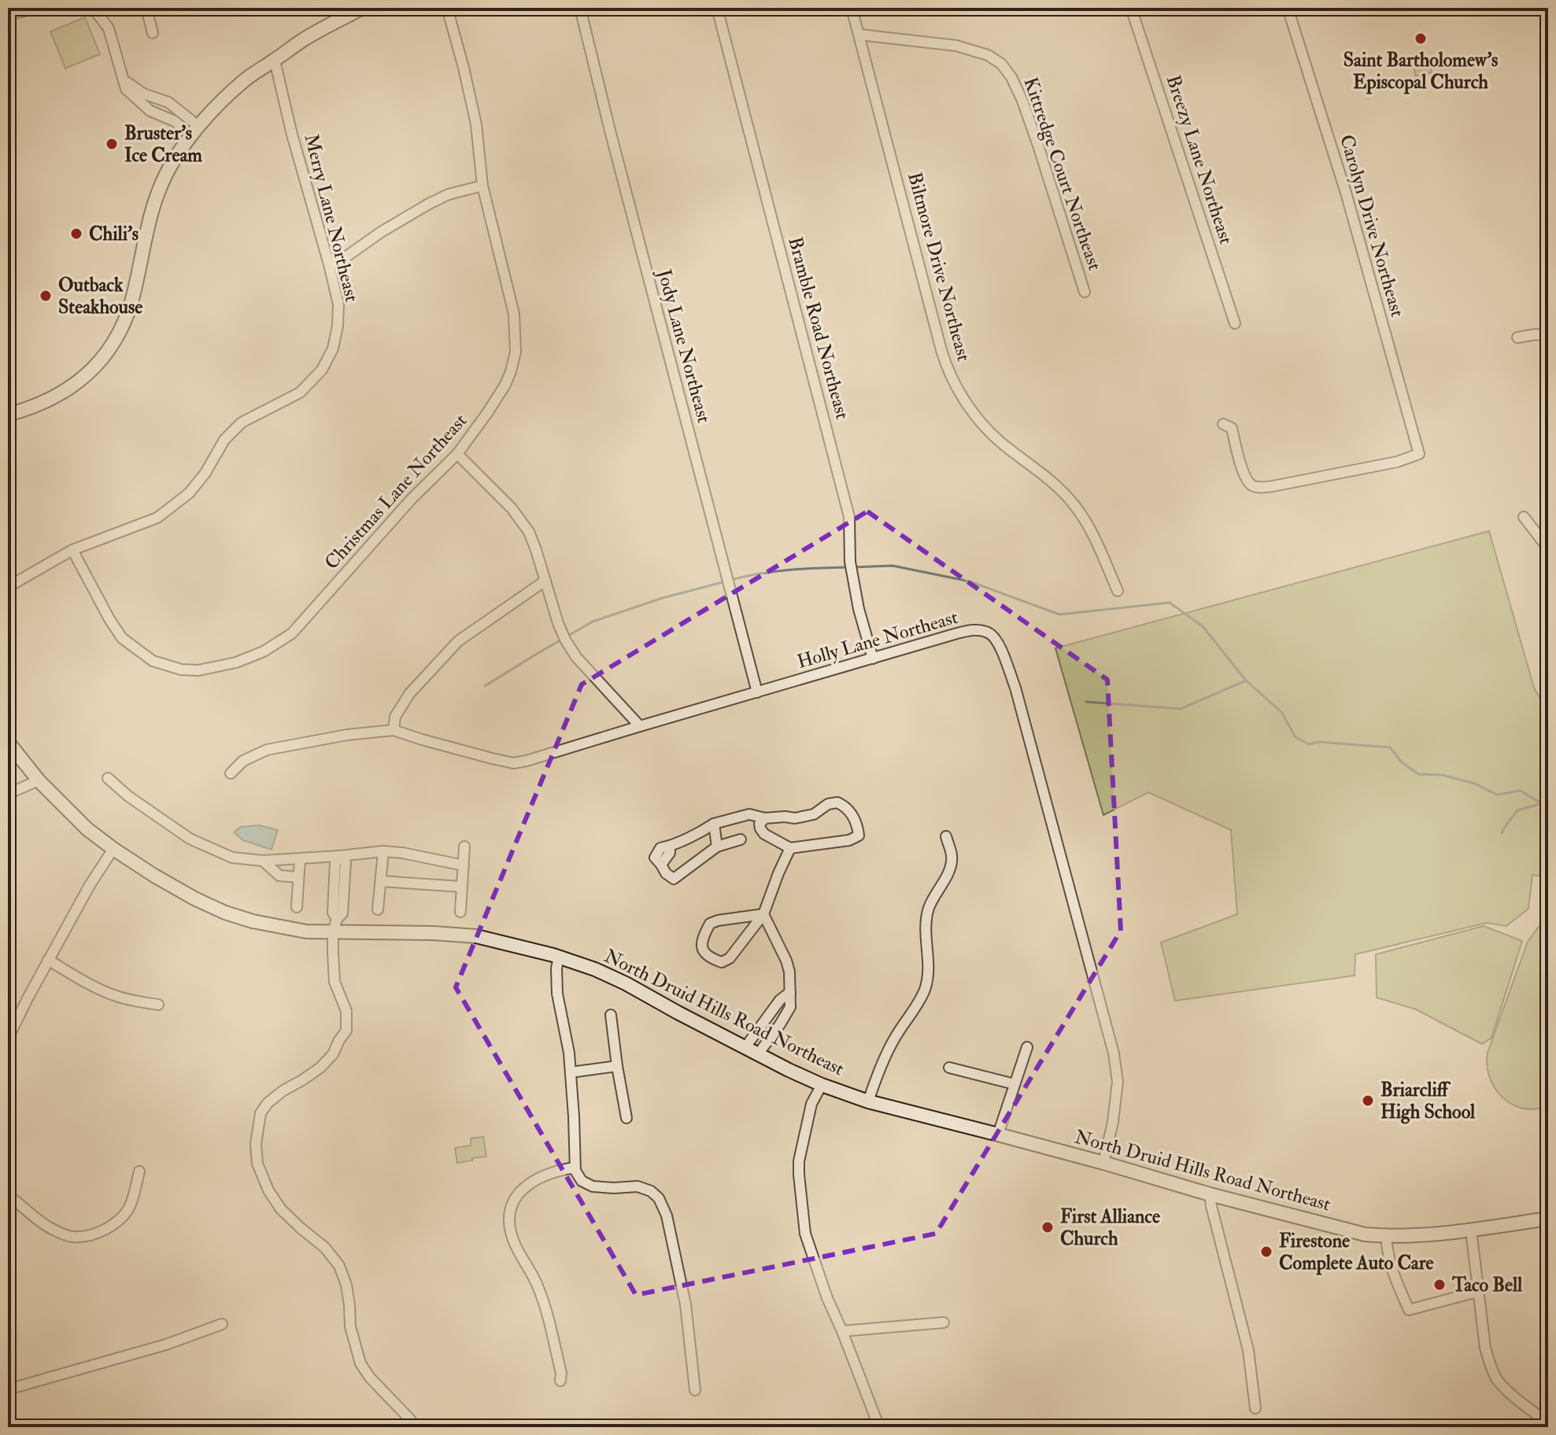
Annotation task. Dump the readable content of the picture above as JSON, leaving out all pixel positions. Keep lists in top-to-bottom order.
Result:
{
  "streets": {
    "main road": ["North Druid Hills Road Northeast"],
    "street": [
      "Breezy Lane Northeast",
      "Kittredge Court Northeast",
      "Merry Lane Northeast",
      "Carolyn Drive Northeast",
      "Biltmore Drive Northeast",
      "Bramble Road Northeast",
      "Jody Lane Northeast",
      "Christmas Lane Northeast",
      "Holly Lane Northeast"
    ]
  },
  "crossings": [
    ["Kittredge Court Northeast", "Biltmore Drive Northeast"],
    ["Merry Lane Northeast", "Christmas Lane Northeast"],
    ["Bramble Road Northeast", "Holly Lane Northeast"],
    ["Jody Lane Northeast", "Holly Lane Northeast"],
    ["Holly Lane Northeast", "North Druid Hills Road Northeast"]
  ],
  "places": [
    "Saint Bartholomew's Episcopal Church",
    "Bruster's Ice Cream",
    "Chili's",
    "Outback Steakhouse",
    "Briarcliff High School",
    "First Alliance Church",
    "Firestone Complete Auto Care",
    "Taco Bell"
  ]
}
